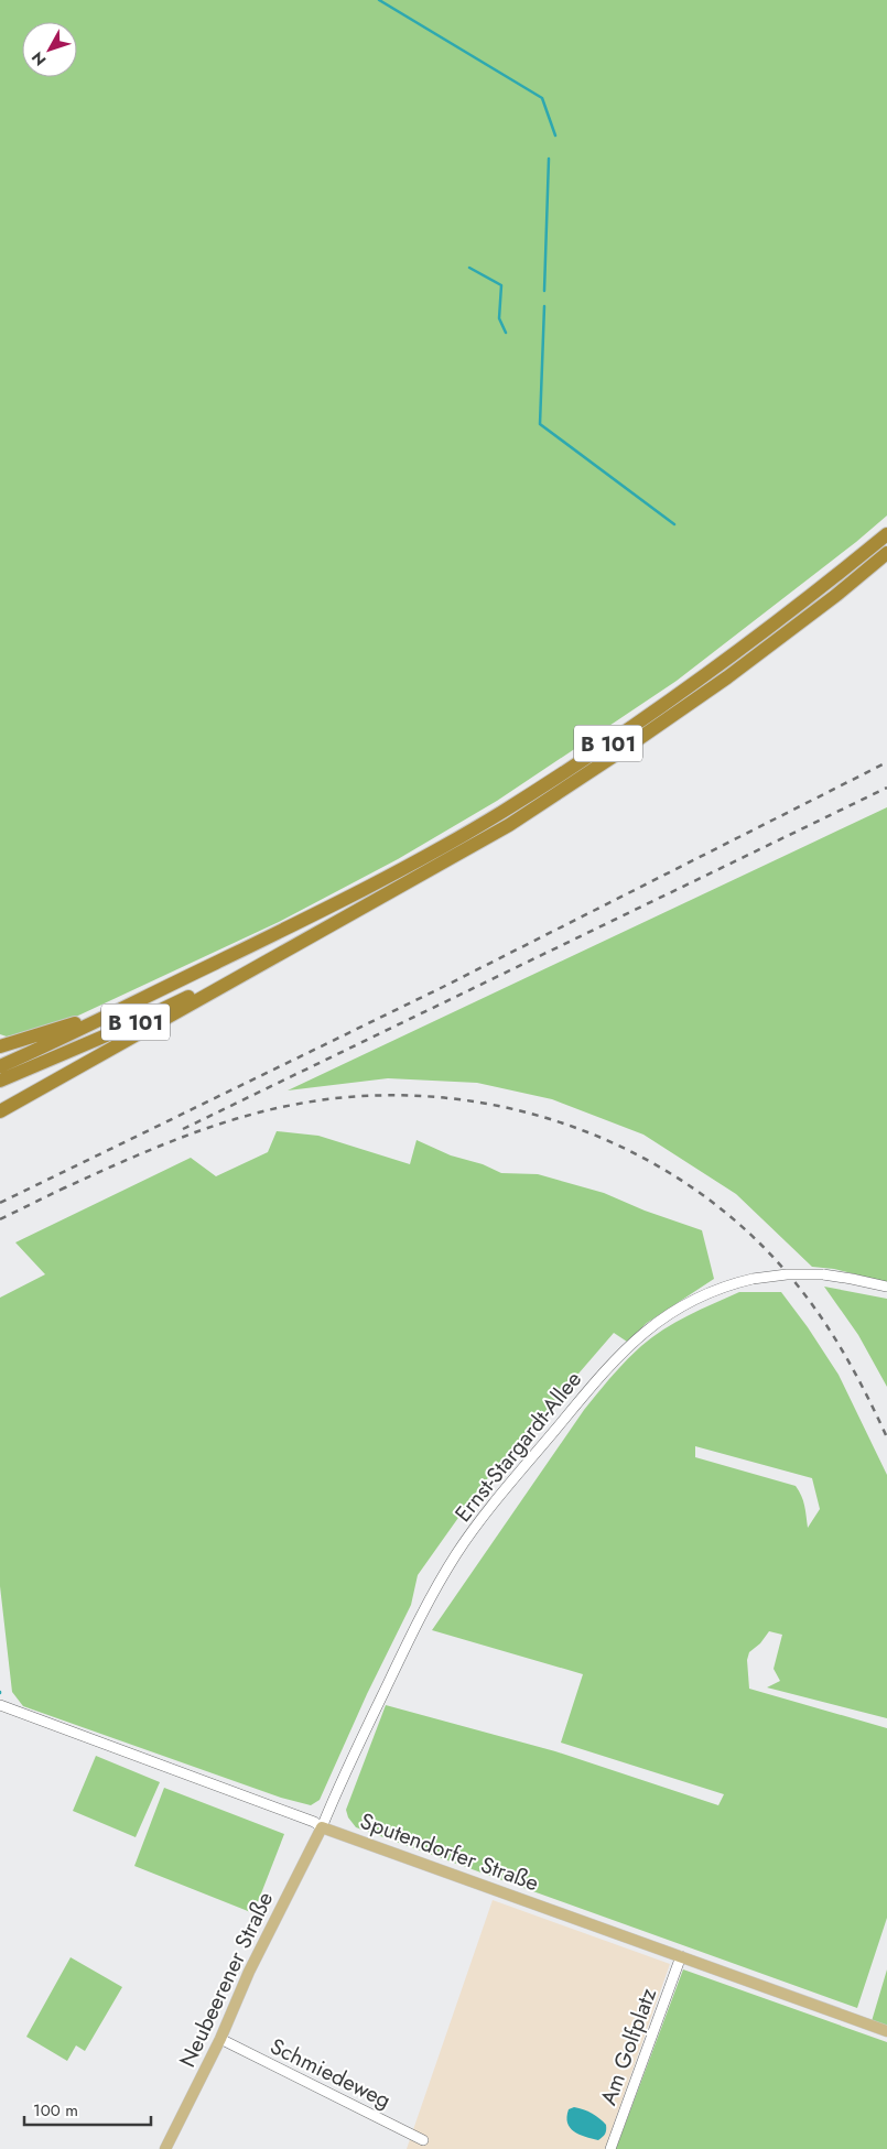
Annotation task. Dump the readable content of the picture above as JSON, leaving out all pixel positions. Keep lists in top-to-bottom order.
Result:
{
  "streets": {
    "highway": ["B 101"],
    "main road": ["Sputendorfer Straße", "Neubeerener Straße"],
    "street": ["Ernst-Stargardt-Allee", "Am Golfplatz", "Schmiedeweg"]
  },
  "crossings": [
    ["Ernst-Stargardt-Allee", "Sputendorfer Straße"],
    ["Ernst-Stargardt-Allee", "Neubeerener Straße"],
    ["Sputendorfer Straße", "Neubeerener Straße"],
    ["Sputendorfer Straße", "Am Golfplatz"],
    ["Neubeerener Straße", "Schmiedeweg"]
  ],
  "scale_bar": "100 m",
  "north": "bottom left"
}
